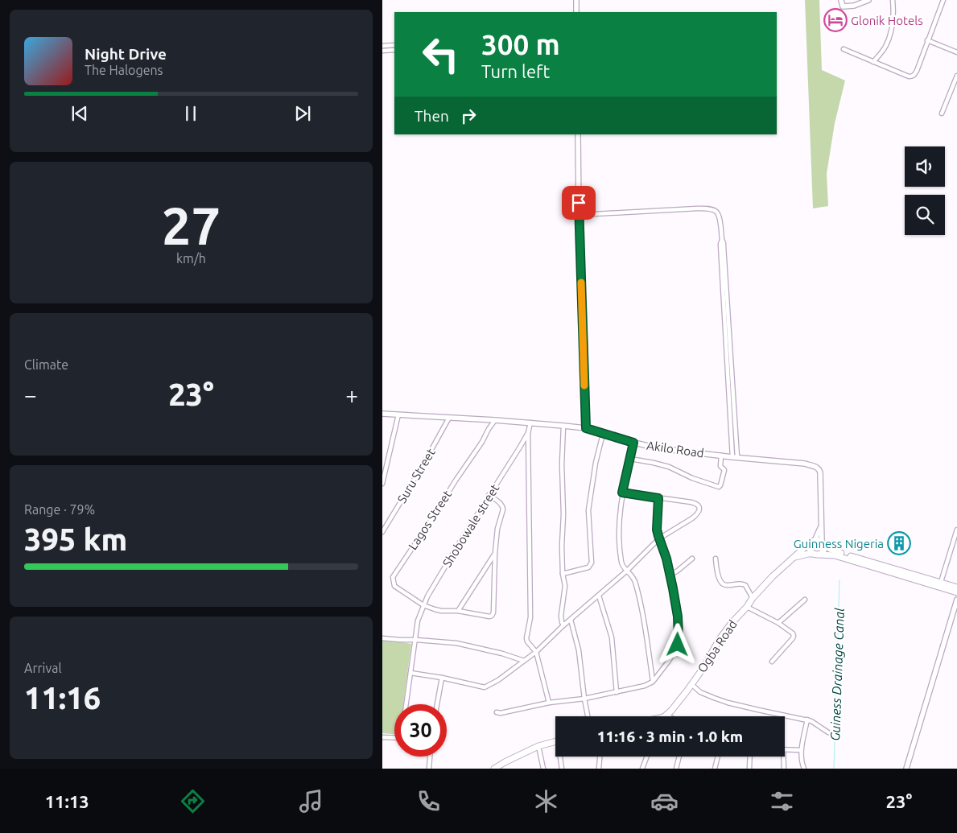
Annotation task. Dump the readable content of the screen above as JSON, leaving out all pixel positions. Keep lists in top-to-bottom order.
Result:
{
  "streets": {
    "main road": ["Ogba Road"],
    "street": [
      "Akilo Road",
      "Suru Street",
      "Lagos Street",
      "Shobowale street"
    ]
  },
  "crossings": [
    ["Akilo Road", "Suru Street"],
    ["Akilo Road", "Lagos Street"],
    ["Akilo Road", "Ogba Road"],
    ["Lagos Street", "Shobowale street"]
  ],
  "water": ["Guiness Drainage Canal"],
  "places": {
    "hotel": ["Glonik Hotels"],
    "building": ["Guinness Nigeria"]
  },
  "page": {
    "turn": ["300 m", "Turn left"],
    "song": ["Night Drive", "The Halogens"],
    "then": "Then",
    "tile": [
      ["27", "km/h"],
      "Climate",
      ["Range · 79%", "395 km"],
      ["Arrival", "11:16"]
    ],
    "heat": ["−", "23°", "+"],
    "limit": "30",
    "trip": "11:16 · 3 min · 1.0 km",
    "tabs": ["11:13", "23°"]
  }
}
